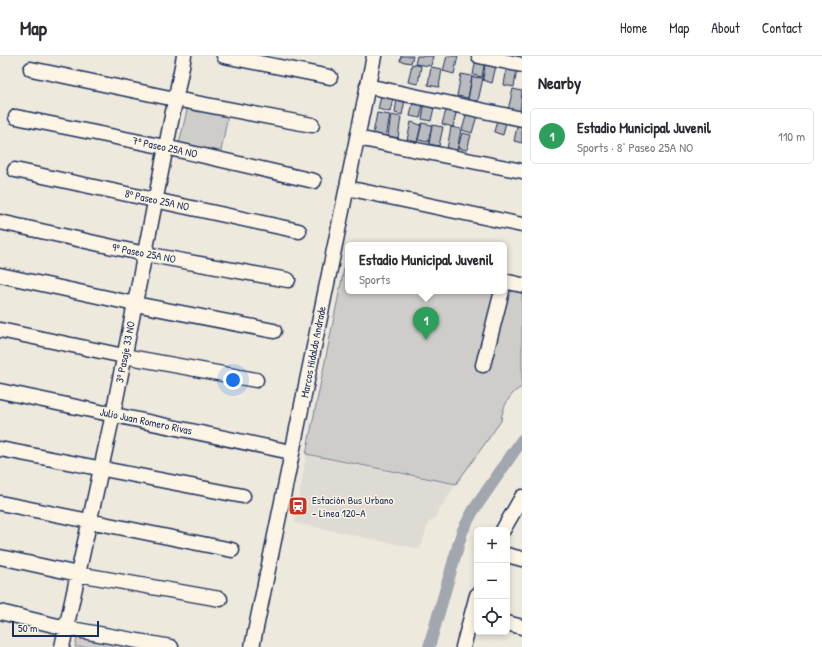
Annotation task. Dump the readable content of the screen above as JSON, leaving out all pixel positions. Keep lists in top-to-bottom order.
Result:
{
  "streets": {
    "street": [
      "7º Paseo 25A NO",
      "8º Paseo 25A NO",
      "9º Paseo 25A NO",
      "3º Pasaje 33 NO",
      "Marcos Hidaldo Andrade",
      "Julio Juan Romero Rivas"
    ]
  },
  "crossings": [
    ["7º Paseo 25A NO", "3º Pasaje 33 NO"],
    ["8º Paseo 25A NO", "3º Pasaje 33 NO"],
    ["9º Paseo 25A NO", "3º Pasaje 33 NO"],
    ["3º Pasaje 33 NO", "Julio Juan Romero Rivas"],
    ["Marcos Hidaldo Andrade", "Julio Juan Romero Rivas"]
  ],
  "places": {
    "station": ["Estación Bus Urbano - Linea 120-A"]
  },
  "scale_bar": "50 m",
  "page": {
    "header": "Map",
    "nav": [
      "Home",
      "Map",
      "About",
      "Contact"
    ],
    "heading": "Nearby",
    "list": [
      {
        "mark": "1",
        "name": "Estadio Municipal Juvenil",
        "note": "Sports · 8° Paseo 25A NO",
        "value": "110 m"
      }
    ],
    "popup": ["Estadio Municipal Juvenil", "Sports"],
    "pins": "1",
    "map_buttons": ["+", "−"],
    "scale": "50 m"
  }
}
